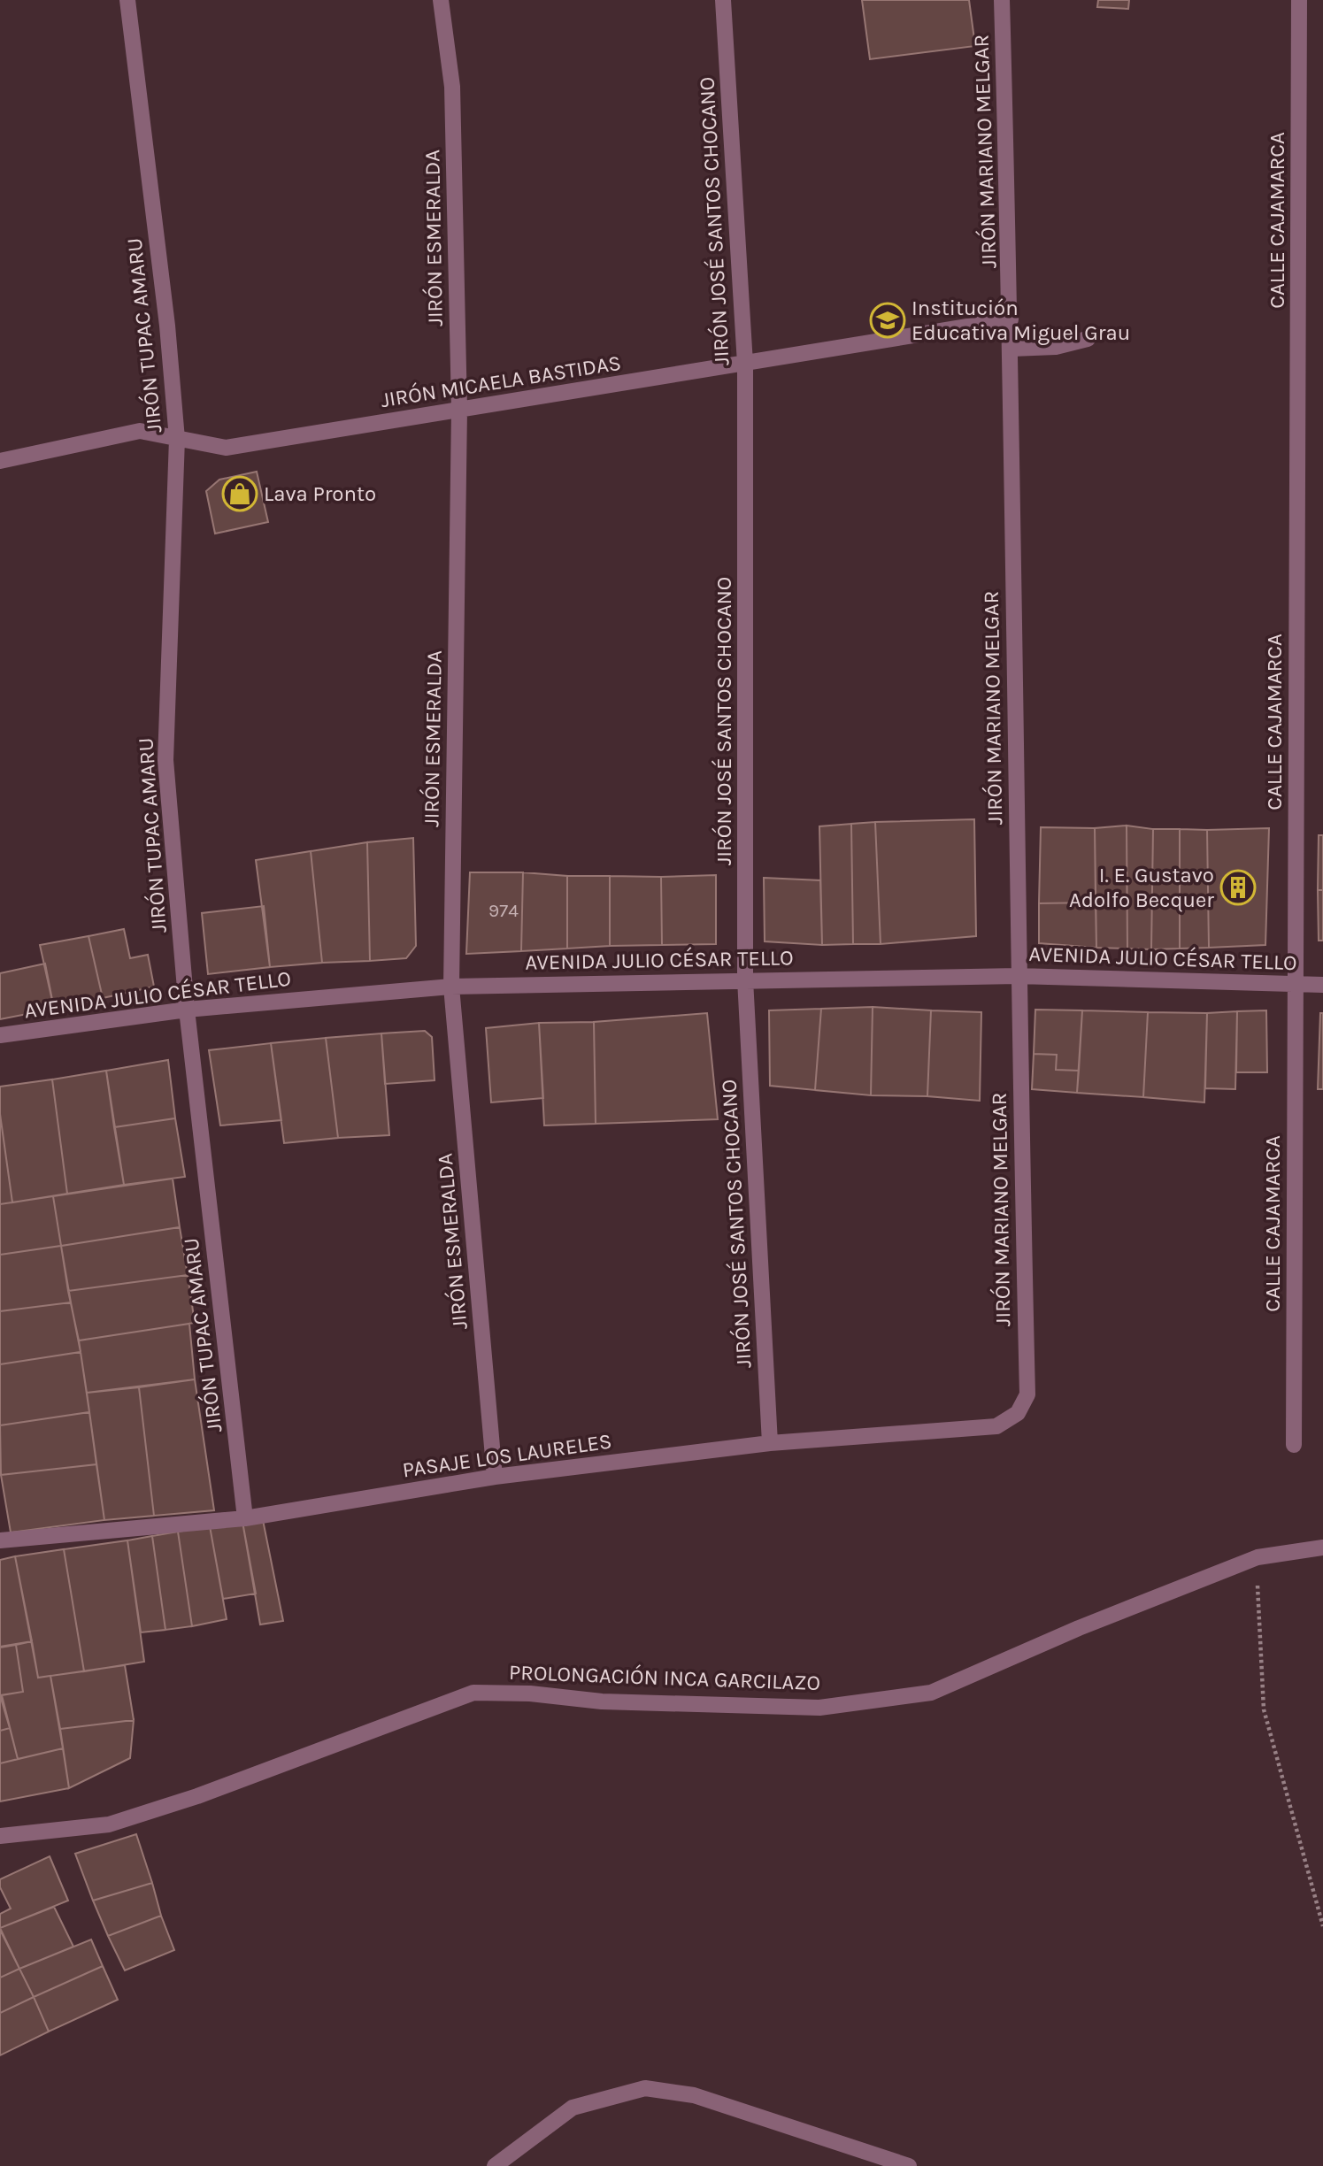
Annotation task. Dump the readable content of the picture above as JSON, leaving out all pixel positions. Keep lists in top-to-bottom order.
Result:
{
  "streets": {
    "street": [
      "JIRÓN MARIANO MELGAR",
      "CALLE CAJAMARCA",
      "JIRÓN JOSÉ SANTOS CHOCANO",
      "JIRÓN ESMERALDA",
      "JIRÓN TUPAC AMARU",
      "JIRÓN MICAELA BASTIDAS",
      "AVENIDA JULIO CÉSAR TELLO",
      "PASAJE LOS LAURELES",
      "PROLONGACIÓN INCA GARCILAZO"
    ]
  },
  "crossings": [
    ["JIRÓN MARIANO MELGAR", "JIRÓN MICAELA BASTIDAS"],
    ["JIRÓN MARIANO MELGAR", "AVENIDA JULIO CÉSAR TELLO"],
    ["JIRÓN MARIANO MELGAR", "PASAJE LOS LAURELES"],
    ["CALLE CAJAMARCA", "AVENIDA JULIO CÉSAR TELLO"],
    ["JIRÓN JOSÉ SANTOS CHOCANO", "JIRÓN MICAELA BASTIDAS"],
    ["JIRÓN JOSÉ SANTOS CHOCANO", "AVENIDA JULIO CÉSAR TELLO"],
    ["JIRÓN JOSÉ SANTOS CHOCANO", "PASAJE LOS LAURELES"],
    ["JIRÓN ESMERALDA", "JIRÓN MICAELA BASTIDAS"],
    ["JIRÓN ESMERALDA", "AVENIDA JULIO CÉSAR TELLO"],
    ["JIRÓN ESMERALDA", "PASAJE LOS LAURELES"],
    ["JIRÓN TUPAC AMARU", "JIRÓN MICAELA BASTIDAS"],
    ["JIRÓN TUPAC AMARU", "AVENIDA JULIO CÉSAR TELLO"],
    ["JIRÓN TUPAC AMARU", "PASAJE LOS LAURELES"]
  ],
  "places": {
    "school or university": ["Institución Educativa Miguel Grau"],
    "shop": ["Lava Pronto"],
    "building": ["I. E. Gustavo Adolfo Becquer"]
  },
  "house_numbers": ["974"]
}
